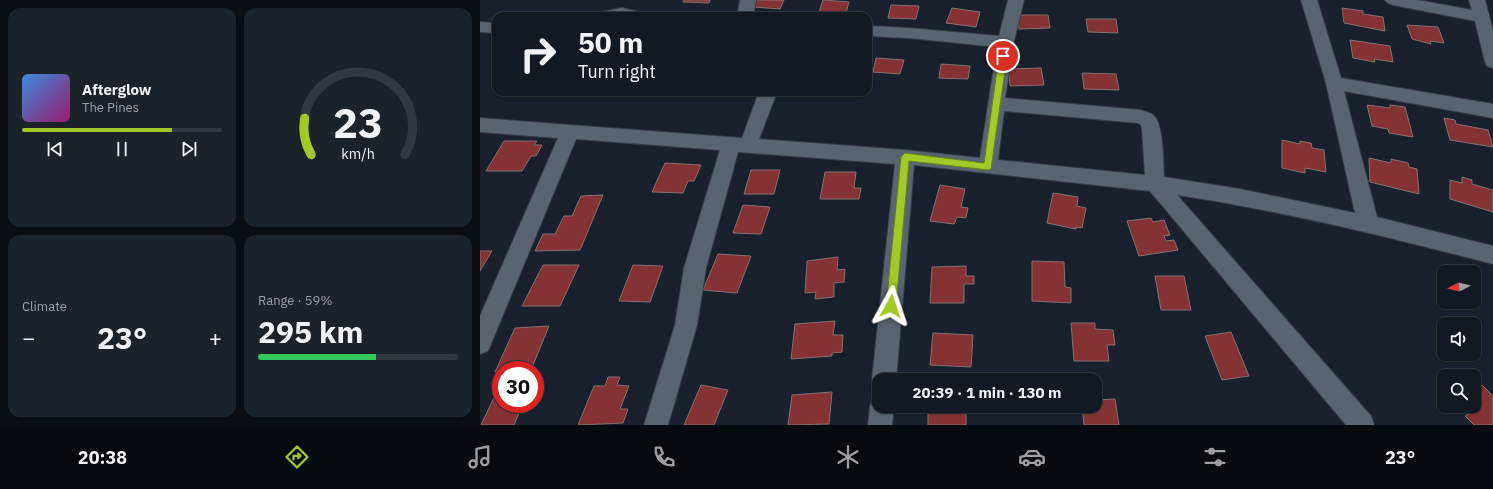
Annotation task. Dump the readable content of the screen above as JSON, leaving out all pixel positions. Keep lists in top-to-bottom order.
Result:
{
  "north": "left",
  "page": {
    "turn": ["50 m", "Turn right"],
    "song": ["Afterglow", "The Pines"],
    "tile": [
      "Climate",
      ["Range · 59%", "295 km"]
    ],
    "heat": ["−", "23°", "+"],
    "limit": "30",
    "trip": "20:39 · 1 min · 130 m",
    "tabs": ["20:38", "23°"],
    "gauge": ["23", "km/h"]
  }
}
